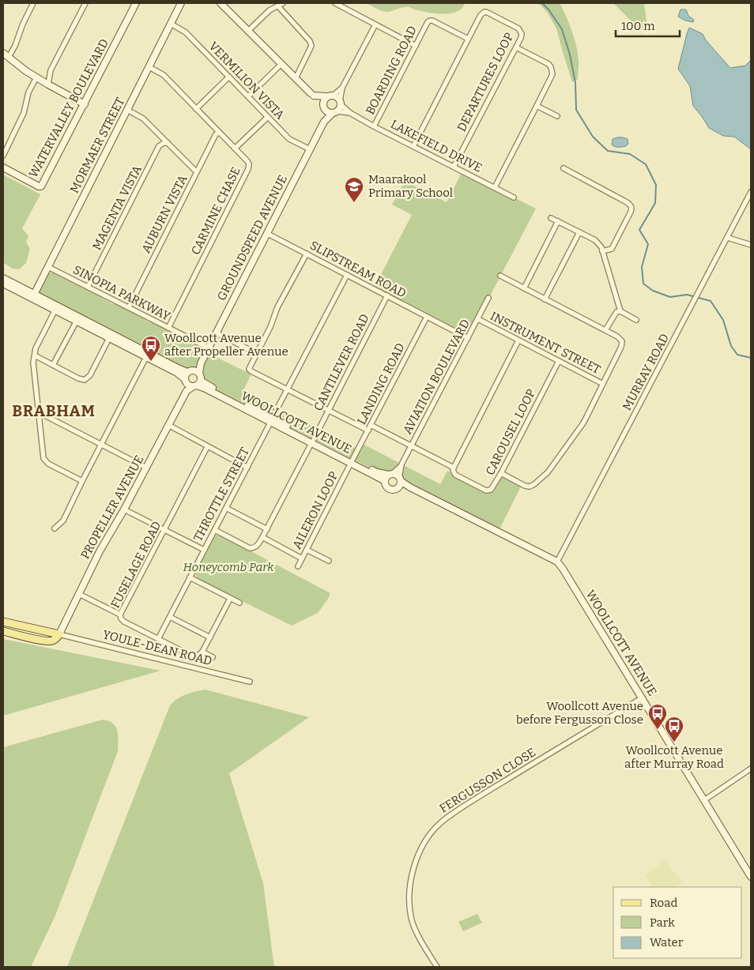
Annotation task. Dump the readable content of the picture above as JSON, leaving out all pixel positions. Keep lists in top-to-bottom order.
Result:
{
  "streets": {
    "main road": ["YOULE-DEAN ROAD"],
    "street": [
      "BOARDING ROAD",
      "VERMILION VISTA",
      "DEPARTURES LOOP",
      "WATERVALLEY BOULEVARD",
      "MORMAER STREET",
      "LAKEFIELD DRIVE",
      "MAGENTA VISTA",
      "CARMINE CHASE",
      "AUBURN VISTA",
      "GROUNDSPEED AVENUE",
      "SLIPSTREAM ROAD",
      "SINOPIA PARKWAY",
      "INSTRUMENT STREET",
      "CANTILEVER ROAD",
      "MURRAY ROAD",
      "AVIATION BOULEVARD",
      "LANDING ROAD",
      "WOOLLCOTT AVENUE",
      "CAROUSEL LOOP",
      "THROTTLE STREET",
      "PROPELLER AVENUE",
      "AILERON LOOP",
      "FUSELAGE ROAD",
      "FERGUSSON CLOSE"
    ]
  },
  "crossings": [
    ["BOARDING ROAD", "DEPARTURES LOOP"],
    ["BOARDING ROAD", "LAKEFIELD DRIVE"],
    ["VERMILION VISTA", "MORMAER STREET"],
    ["VERMILION VISTA", "GROUNDSPEED AVENUE"],
    ["DEPARTURES LOOP", "LAKEFIELD DRIVE"],
    ["MORMAER STREET", "CARMINE CHASE"],
    ["MORMAER STREET", "SINOPIA PARKWAY"],
    ["MORMAER STREET", "WOOLLCOTT AVENUE"],
    ["LAKEFIELD DRIVE", "GROUNDSPEED AVENUE"],
    ["MAGENTA VISTA", "SINOPIA PARKWAY"],
    ["CARMINE CHASE", "AUBURN VISTA"],
    ["CARMINE CHASE", "SINOPIA PARKWAY"],
    ["AUBURN VISTA", "SINOPIA PARKWAY"],
    ["GROUNDSPEED AVENUE", "SLIPSTREAM ROAD"],
    ["GROUNDSPEED AVENUE", "SINOPIA PARKWAY"],
    ["GROUNDSPEED AVENUE", "WOOLLCOTT AVENUE"],
    ["SLIPSTREAM ROAD", "CANTILEVER ROAD"],
    ["SLIPSTREAM ROAD", "AVIATION BOULEVARD"],
    ["SLIPSTREAM ROAD", "LANDING ROAD"],
    ["SLIPSTREAM ROAD", "THROTTLE STREET"],
    ["INSTRUMENT STREET", "AVIATION BOULEVARD"],
    ["INSTRUMENT STREET", "CAROUSEL LOOP"],
    ["CANTILEVER ROAD", "WOOLLCOTT AVENUE"],
    ["MURRAY ROAD", "WOOLLCOTT AVENUE"],
    ["AVIATION BOULEVARD", "WOOLLCOTT AVENUE"],
    ["LANDING ROAD", "WOOLLCOTT AVENUE"],
    ["LANDING ROAD", "AILERON LOOP"],
    ["WOOLLCOTT AVENUE", "THROTTLE STREET"],
    ["WOOLLCOTT AVENUE", "PROPELLER AVENUE"],
    ["WOOLLCOTT AVENUE", "AILERON LOOP"],
    ["WOOLLCOTT AVENUE", "FERGUSSON CLOSE"],
    ["THROTTLE STREET", "FUSELAGE ROAD"],
    ["PROPELLER AVENUE", "YOULE-DEAN ROAD"]
  ],
  "districts": ["BRABHAM"],
  "parks": ["Honeycomb Park"],
  "places": {
    "school or university": ["Maarakool Primary School"],
    "bus stop": ["Woollcott Avenue after Propeller Avenue", "Woollcott Avenue before Fergusson Close", "Woollcott Avenue after Murray Road"]
  },
  "legend": ["Road", "Park", "Water"],
  "scale_bar": "100 m"
}
